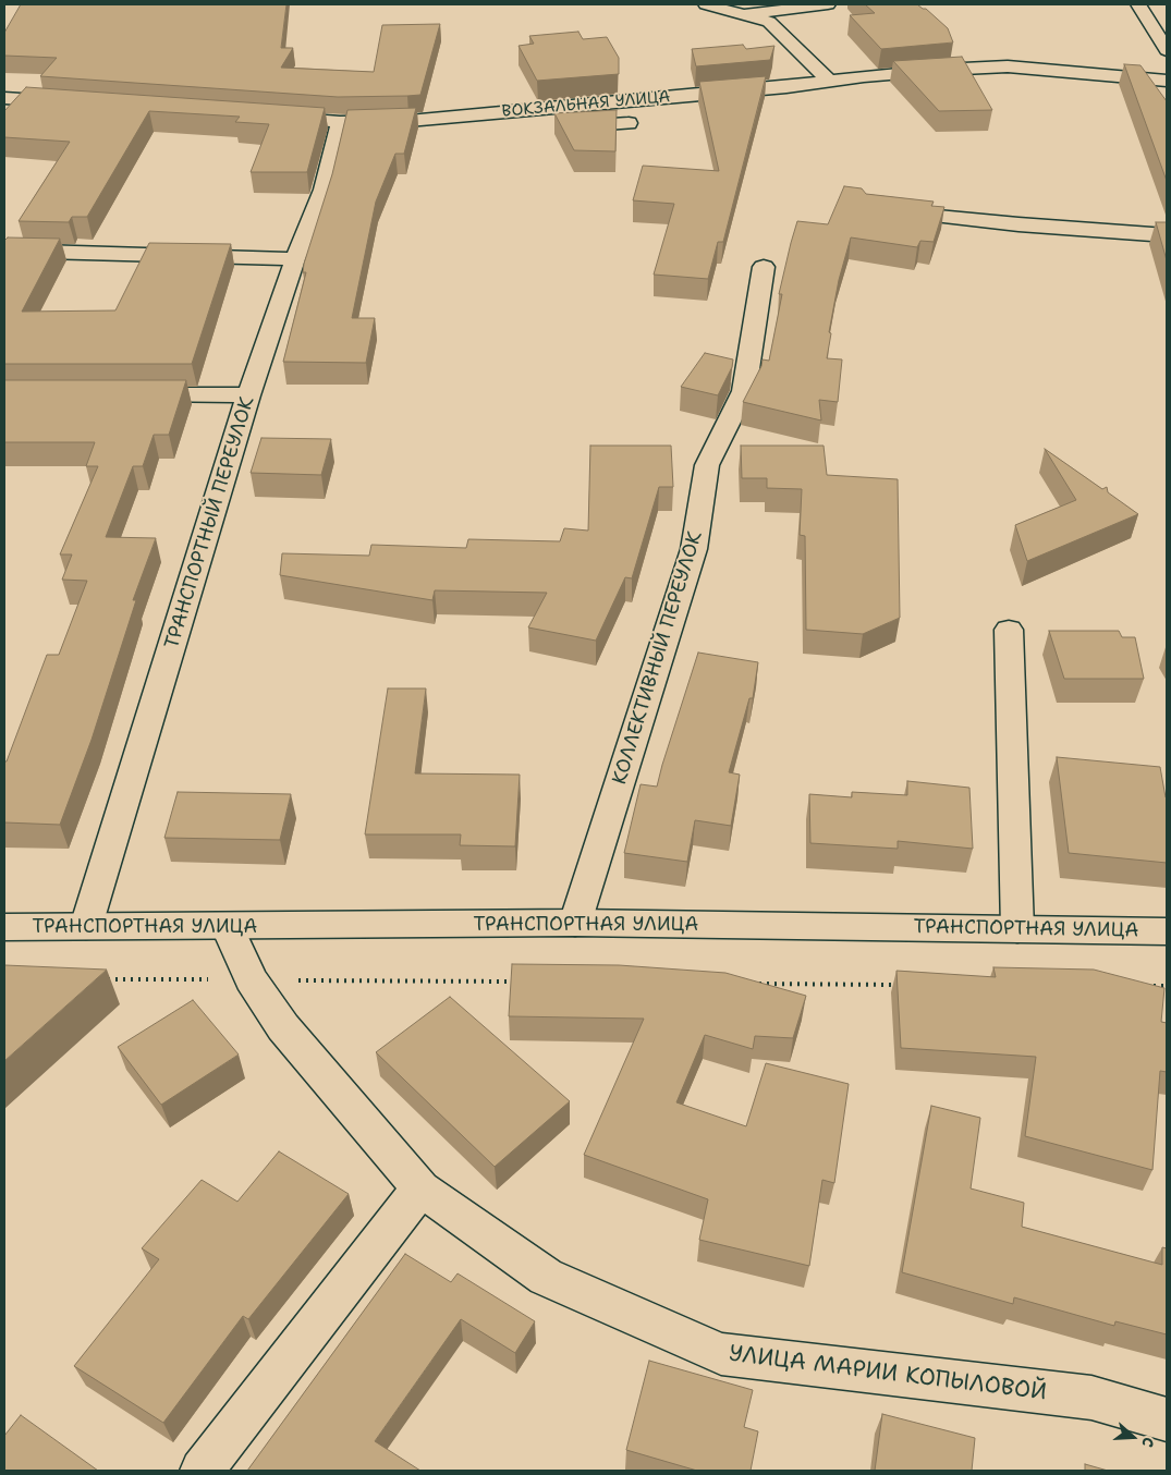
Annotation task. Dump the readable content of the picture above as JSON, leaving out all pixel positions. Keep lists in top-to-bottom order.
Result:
{
  "streets": {
    "street": [
      "ВОКЗАЛЬНАЯ УЛИЦА",
      "ТРАНСПОРТНЫЙ ПЕРЕУЛОК",
      "КОЛЛЕКТИВНЫЙ ПЕРЕУЛОК",
      "ТРАНСПОРТНАЯ УЛИЦА",
      "УЛИЦА МАРИИ КОПЫЛОВОЙ"
    ]
  },
  "crossings": [
    ["ВОКЗАЛЬНАЯ УЛИЦА", "ТРАНСПОРТНЫЙ ПЕРЕУЛОК"],
    ["ТРАНСПОРТНЫЙ ПЕРЕУЛОК", "ТРАНСПОРТНАЯ УЛИЦА"],
    ["КОЛЛЕКТИВНЫЙ ПЕРЕУЛОК", "ТРАНСПОРТНАЯ УЛИЦА"],
    ["ТРАНСПОРТНАЯ УЛИЦА", "УЛИЦА МАРИИ КОПЫЛОВОЙ"]
  ],
  "north": "right"
}
